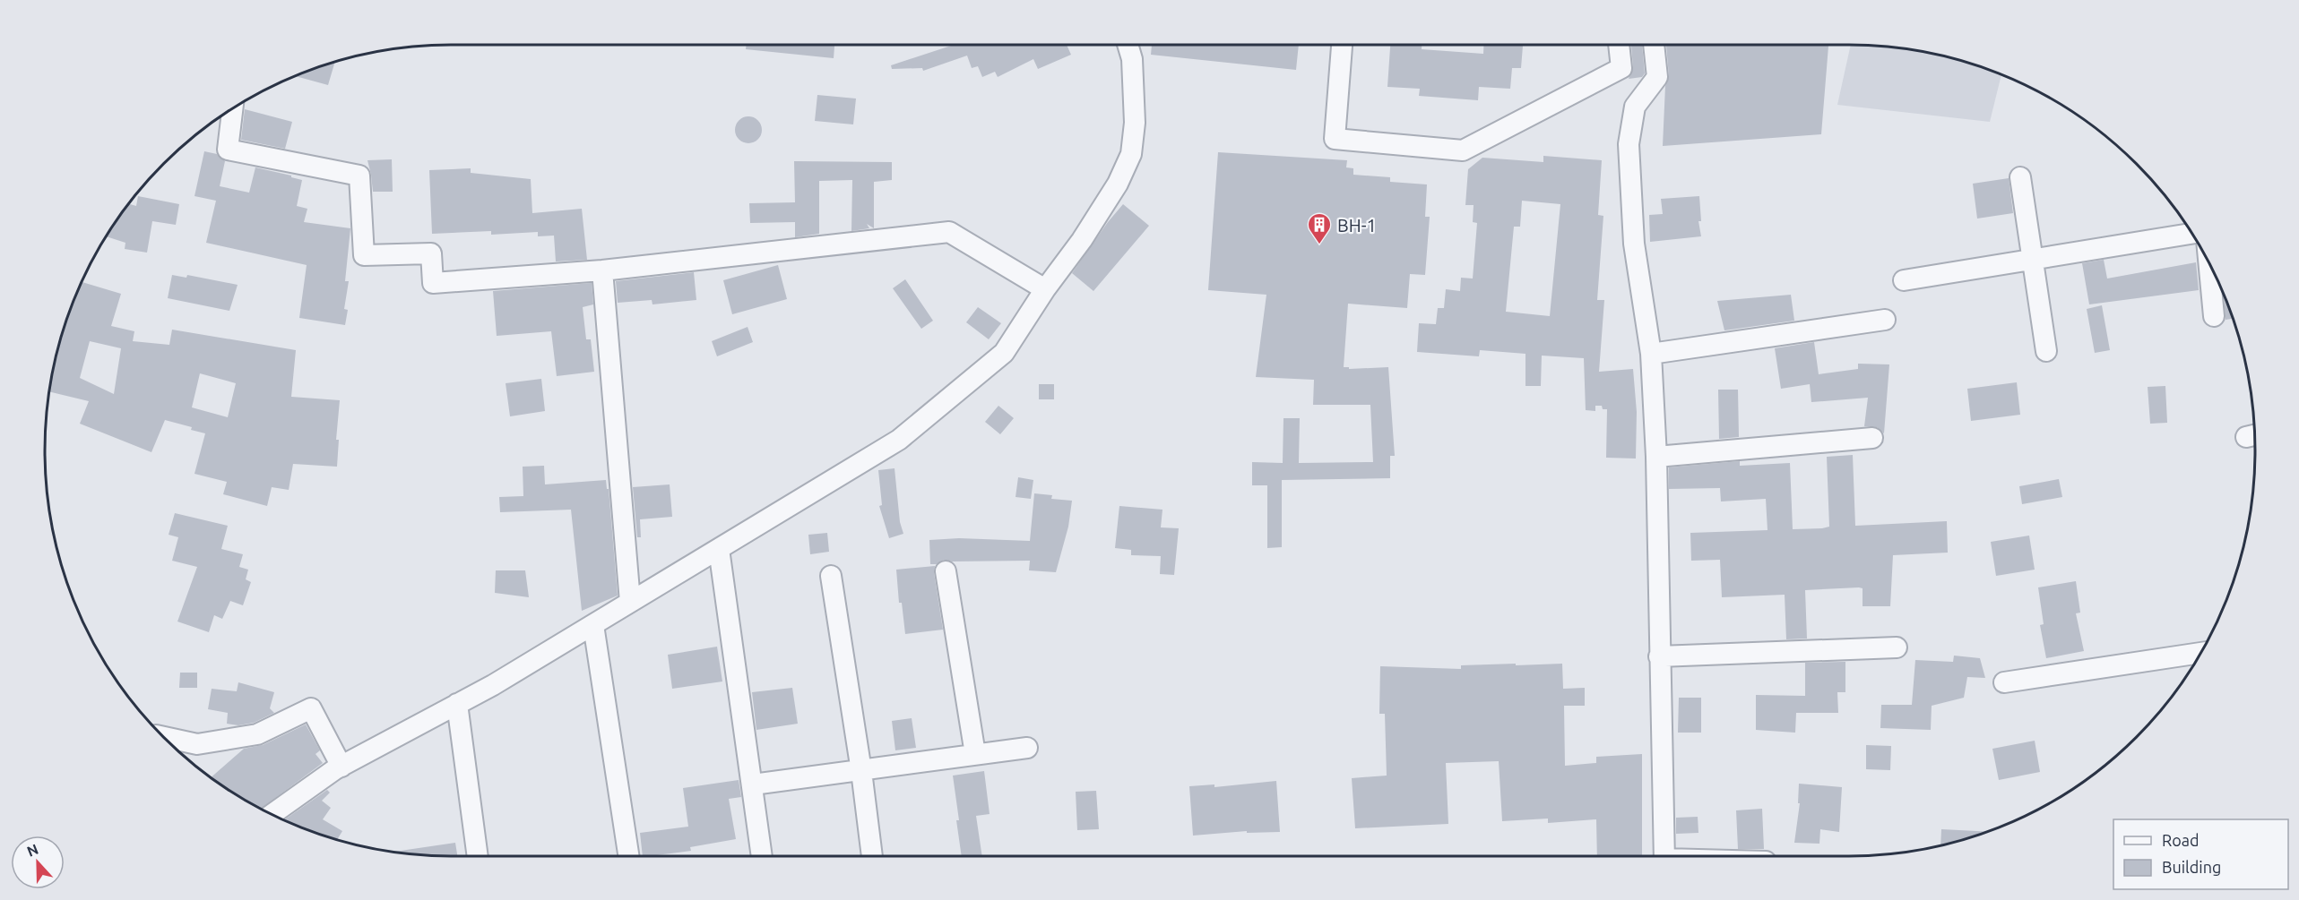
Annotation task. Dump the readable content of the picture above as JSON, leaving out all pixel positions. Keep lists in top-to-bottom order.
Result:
{
  "places": {
    "building": ["BH-1"]
  },
  "legend": ["Road", "Building"],
  "north": "top"
}
